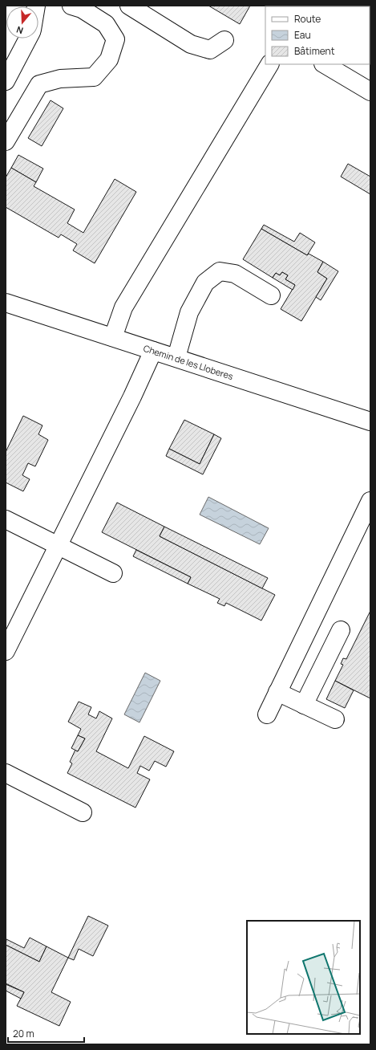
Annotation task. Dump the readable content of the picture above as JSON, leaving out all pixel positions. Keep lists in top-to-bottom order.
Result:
{
  "streets": {
    "street": ["Chemin de les Lloberes"]
  },
  "legend": ["Route", "Eau", "Bâtiment"],
  "scale_bar": "20 m",
  "north": "bottom"
}
